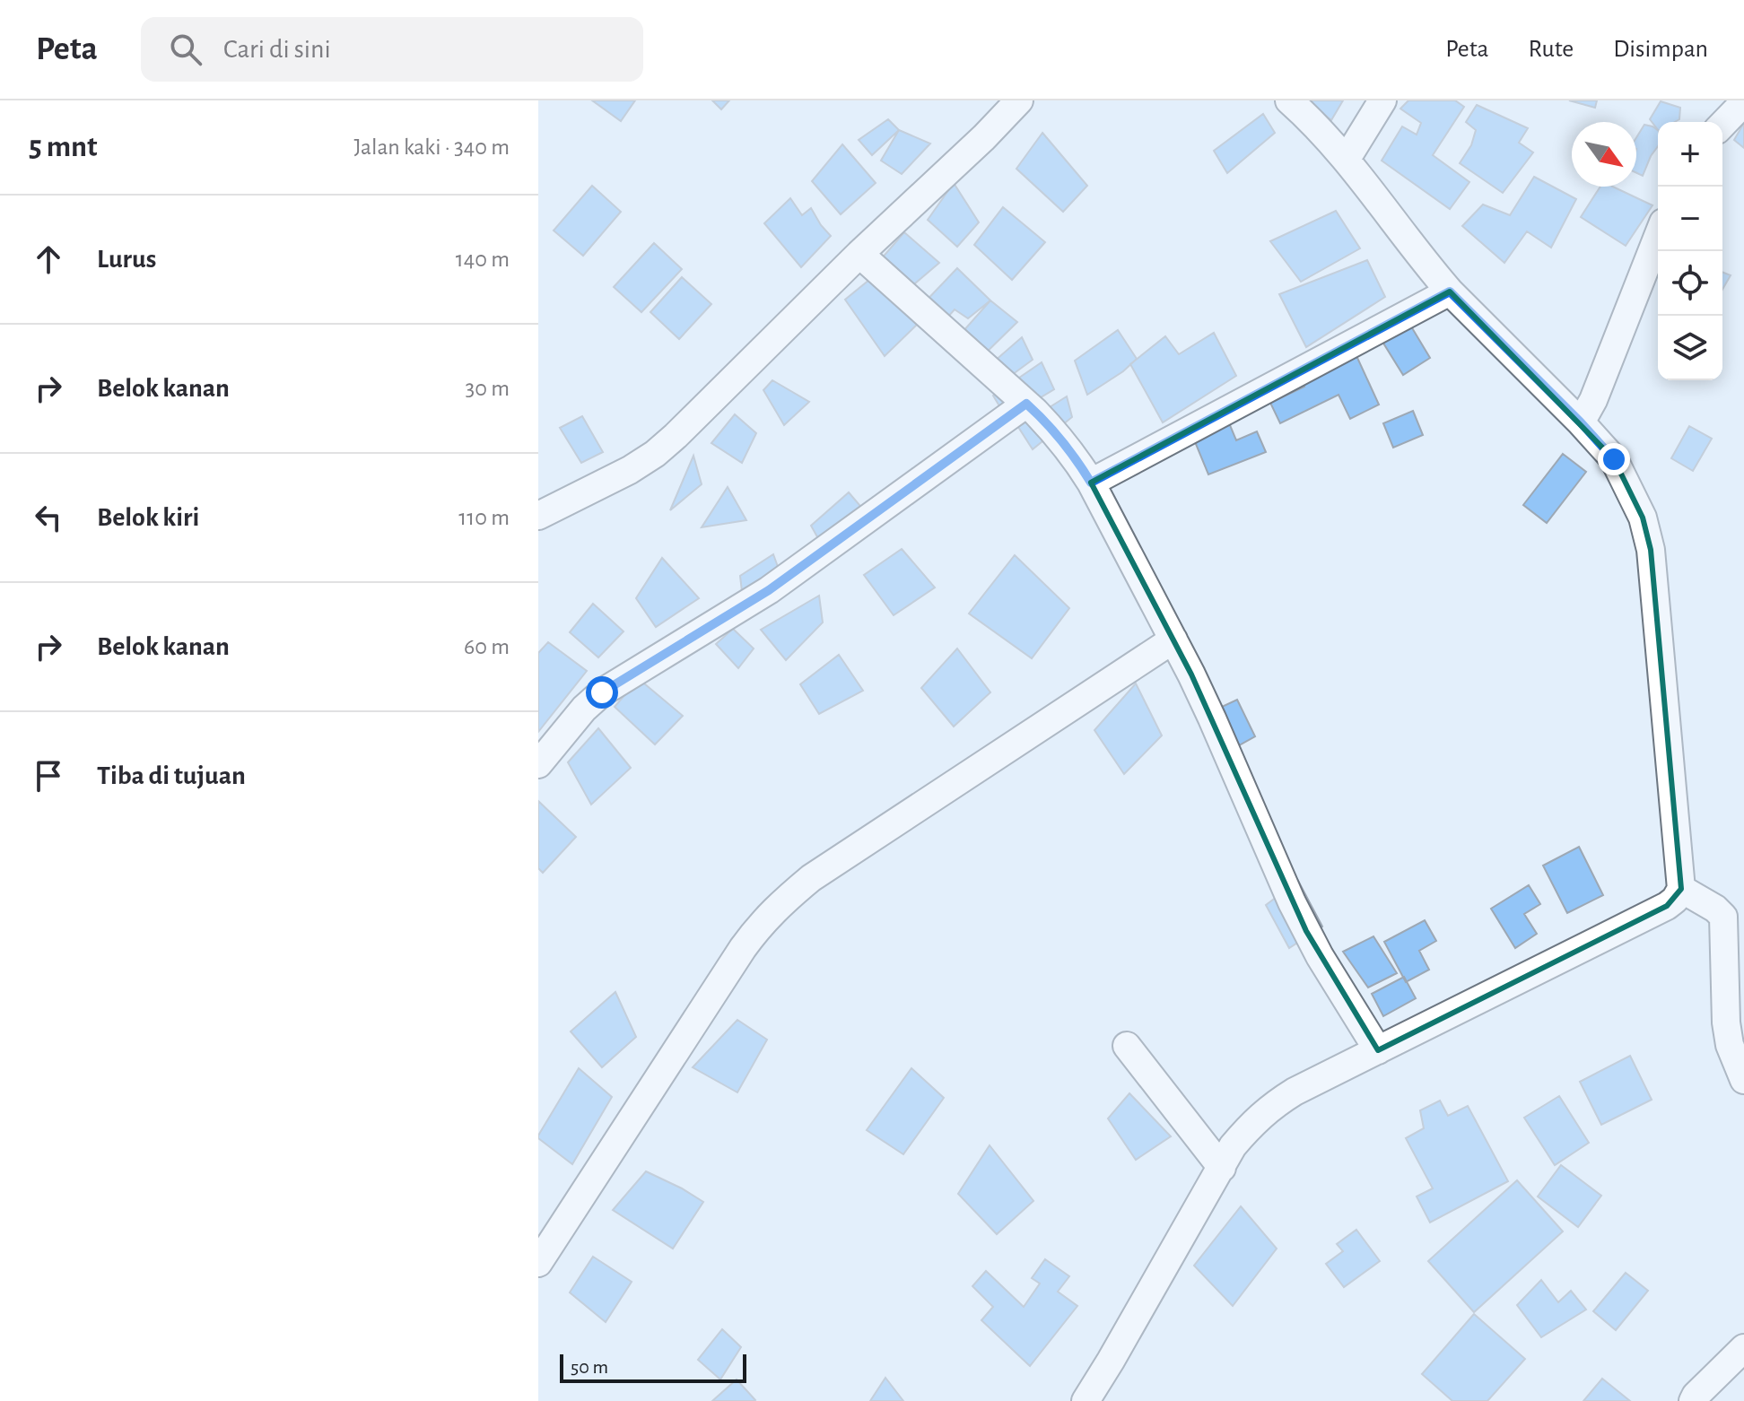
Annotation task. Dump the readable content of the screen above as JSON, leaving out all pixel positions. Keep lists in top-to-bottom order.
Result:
{
  "scale_bar": "50 m",
  "north": "bottom right",
  "page": {
    "header": "Peta",
    "search": "Cari di sini",
    "nav": ["Peta", "Rute", "Disimpan"],
    "heading": ["5 mnt", "Jalan kaki · 340 m"],
    "map_buttons": ["+", "−"],
    "list": [
      ["Lurus", "140 m"],
      ["Belok kanan", "30 m"],
      ["Belok kiri", "110 m"],
      ["Belok kanan", "60 m"],
      "Tiba di tujuan"
    ],
    "scale": "50 m"
  }
}
